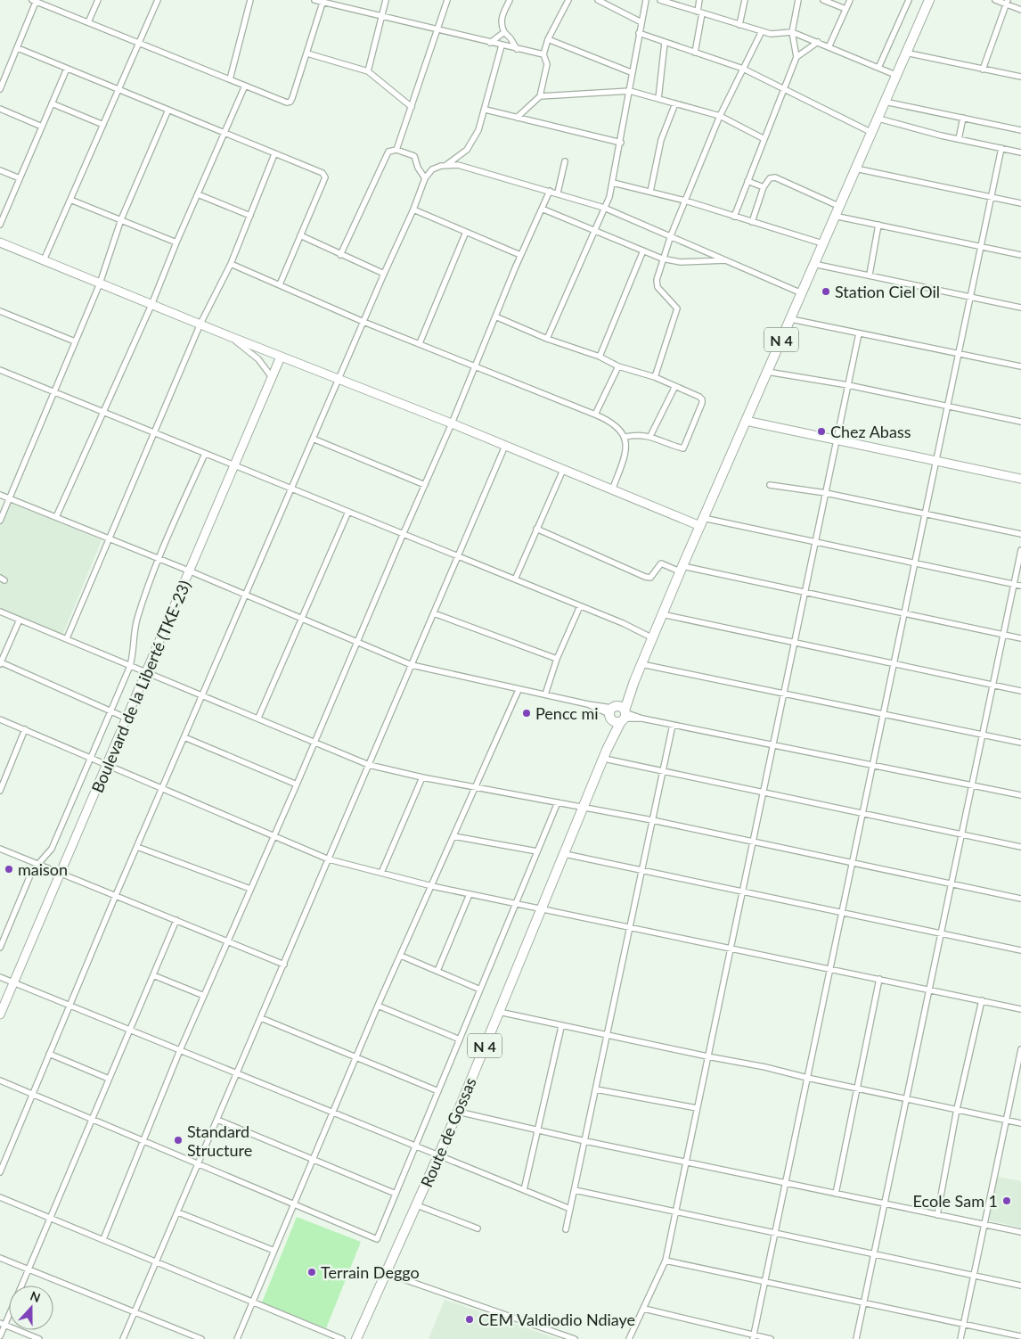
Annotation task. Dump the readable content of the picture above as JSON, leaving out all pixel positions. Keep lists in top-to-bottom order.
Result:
{
  "streets": {
    "main road": ["N 4", "Route de Gossas"],
    "street": ["Boulevard de la Liberté (TKE-23)"]
  },
  "crossings": [
    ["N 4", "Route de Gossas"]
  ],
  "places": [
    "Station Ciel Oil",
    "Chez Abass",
    "Pencc mi",
    "maison",
    "Standard Structure",
    "Ecole Sam 1",
    "Terrain Deggo",
    "CEM Valdiodio Ndiaye"
  ],
  "north": "top"
}
